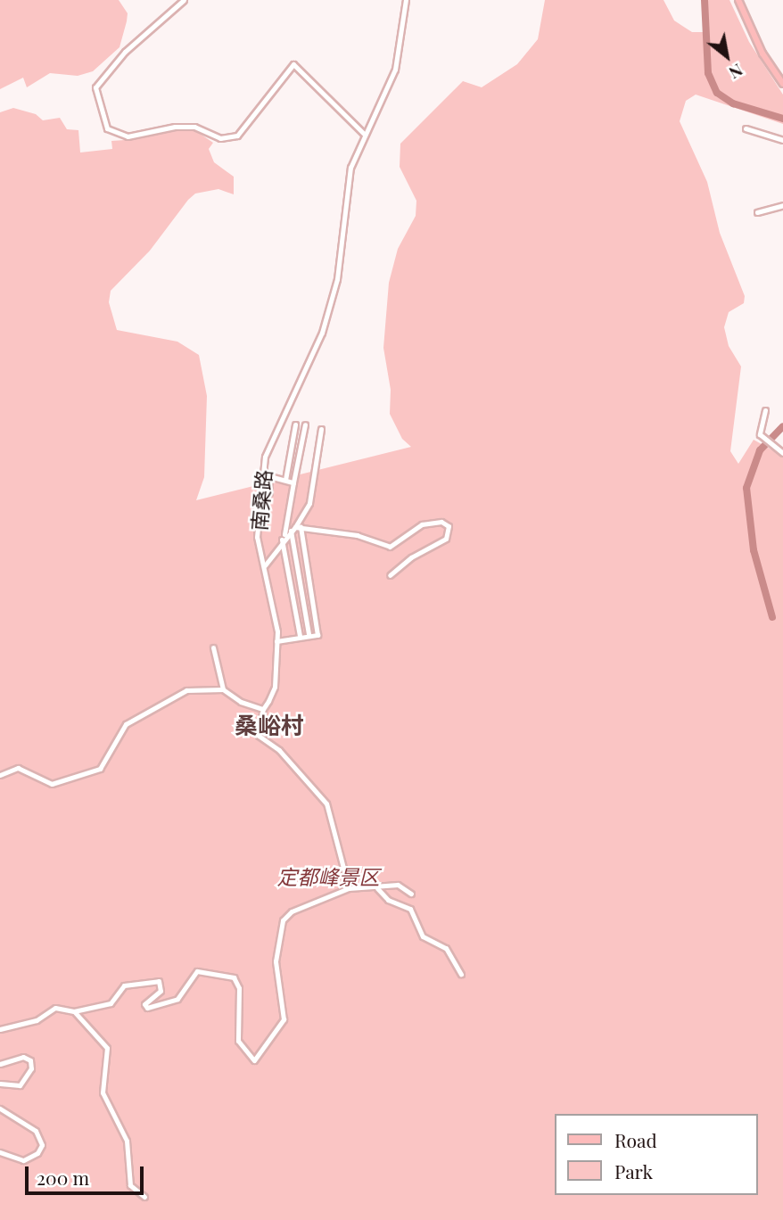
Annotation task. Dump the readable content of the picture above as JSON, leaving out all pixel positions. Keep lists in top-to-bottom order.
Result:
{
  "streets": {
    "street": ["南桑路"]
  },
  "districts": ["桑峪村"],
  "parks": ["定都峰景区"],
  "legend": ["Road", "Park"],
  "scale_bar": "200 m",
  "north": "bottom right"
}
